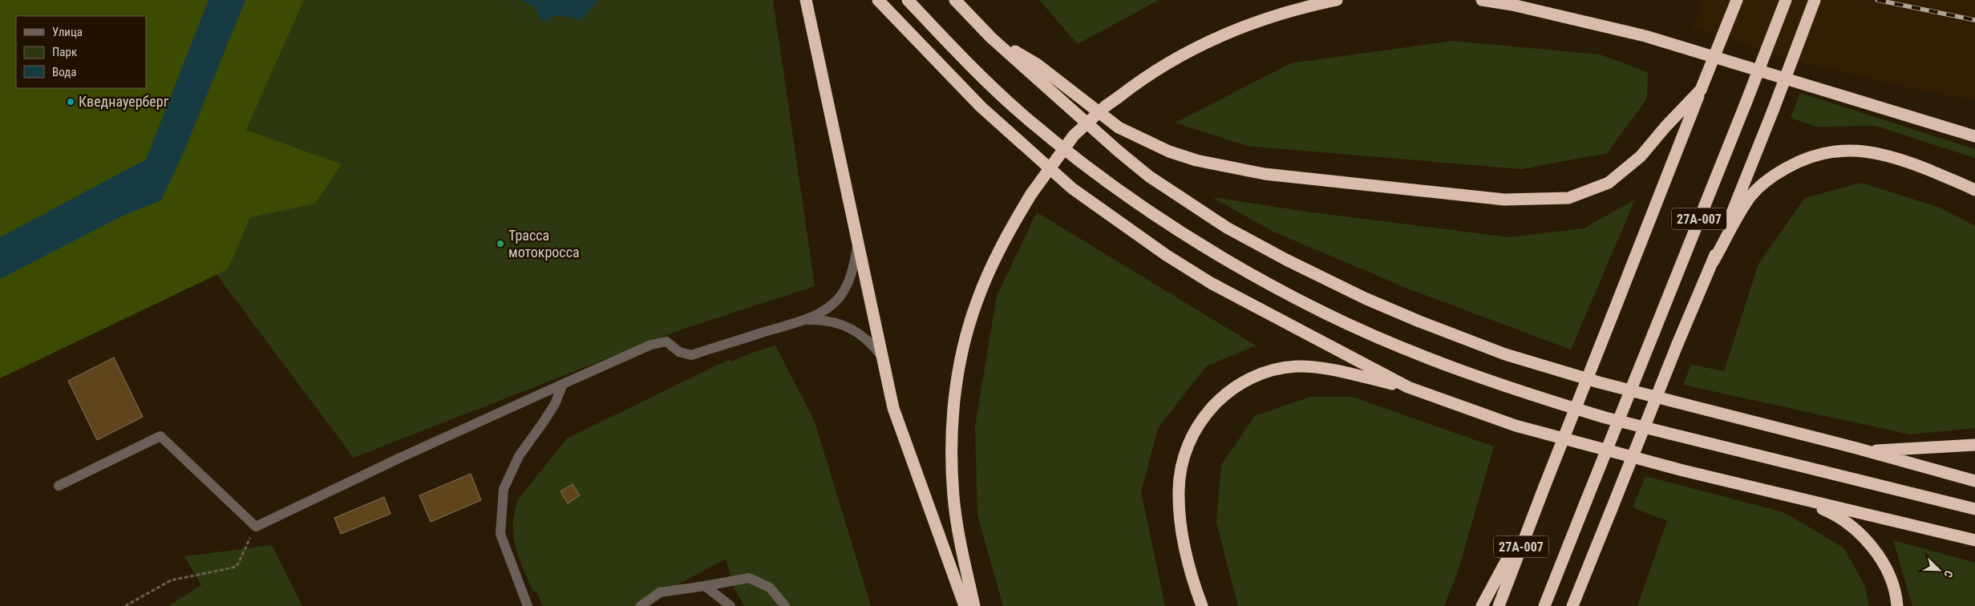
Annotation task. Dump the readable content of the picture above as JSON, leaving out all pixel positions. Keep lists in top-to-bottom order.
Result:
{
  "streets": {
    "highway": ["27А-007"]
  },
  "places": ["Кведнауерберг", "Трасса мотокросса"],
  "legend": ["Улица", "Парк", "Вода"],
  "north": "bottom right"
}
